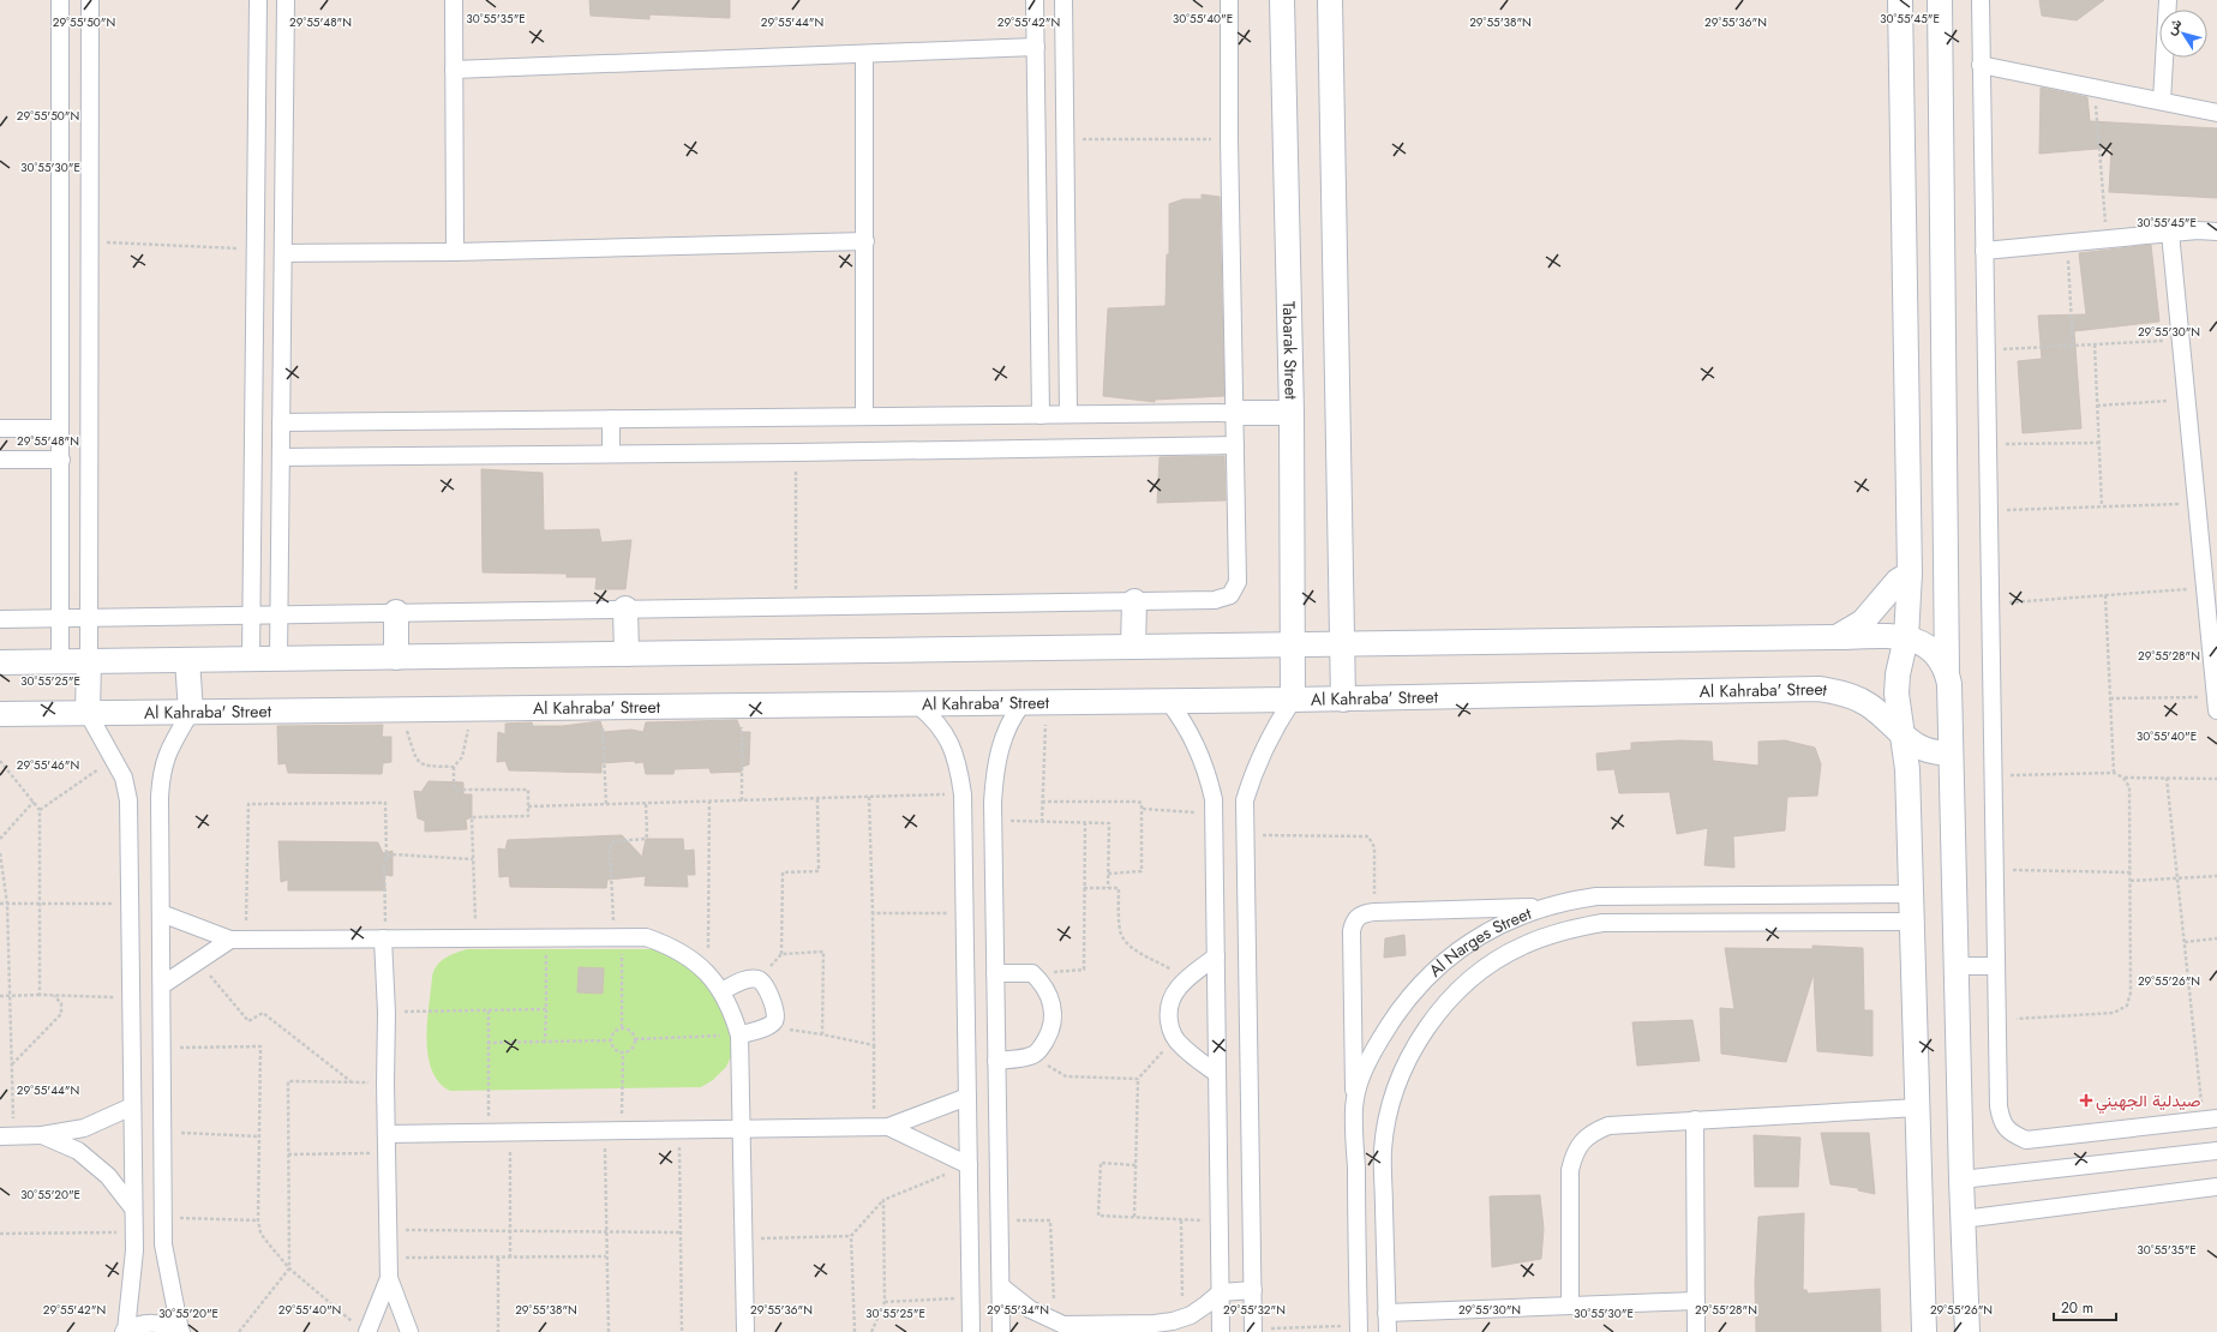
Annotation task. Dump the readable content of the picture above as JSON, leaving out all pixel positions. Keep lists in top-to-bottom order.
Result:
{
  "streets": {
    "street": ["Tabarak Street", "Al Kahraba' Street", "Al Narges Street"]
  },
  "crossings": [
    ["Tabarak Street", "Al Kahraba' Street"]
  ],
  "places": {
    "health": ["صيدلية الجهيني"]
  },
  "scale_bar": "20 m",
  "north": "top left",
  "coordinates": [
    "30°55'35\"E",
    "30°55'40\"E",
    "30°55'45\"E",
    "29°55'50\"N",
    "29°55'48\"N",
    "29°55'44\"N",
    "29°55'42\"N",
    "29°55'38\"N",
    "29°55'36\"N",
    "30°55'30\"E",
    "29°55'30\"N",
    "29°55'28\"N",
    "30°55'25\"E",
    "29°55'46\"N",
    "29°55'26\"N",
    "30°55'20\"E",
    "29°55'40\"N",
    "29°55'34\"N",
    "29°55'32\"N"
  ]
}
